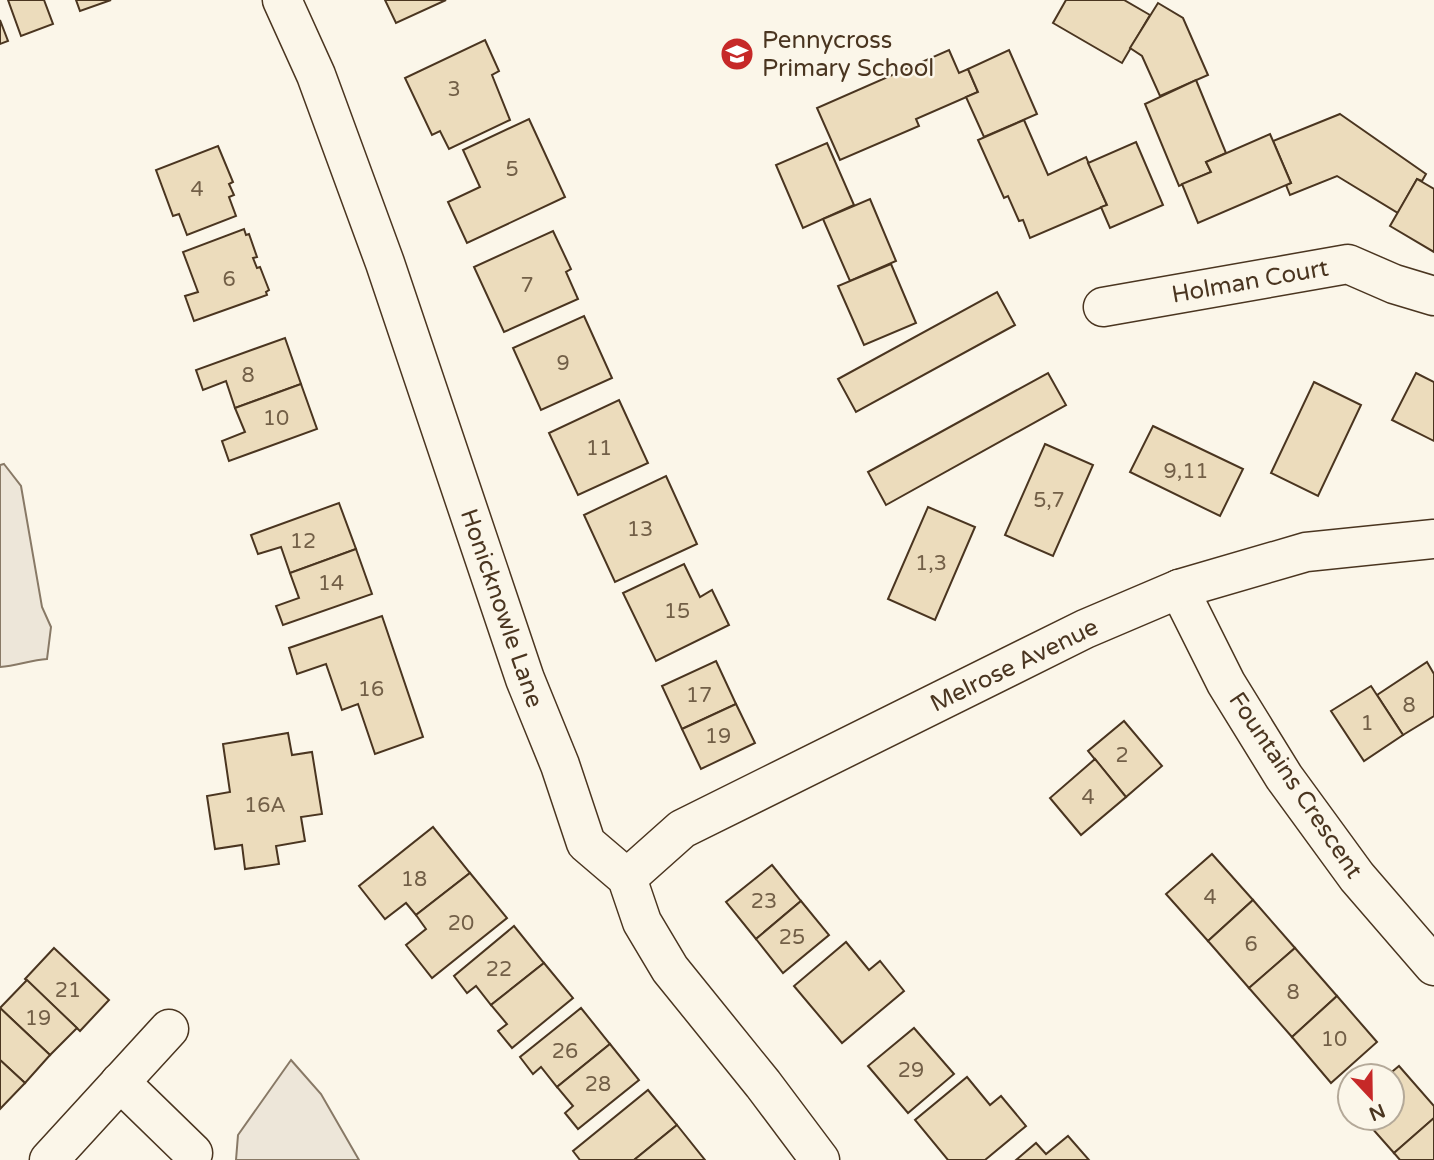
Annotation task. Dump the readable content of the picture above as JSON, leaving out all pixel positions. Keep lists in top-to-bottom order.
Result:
{
  "streets": {
    "street": [
      "Holman Court",
      "Honicknowle Lane",
      "Melrose Avenue",
      "Fountains Crescent"
    ]
  },
  "crossings": [
    ["Honicknowle Lane", "Melrose Avenue"],
    ["Melrose Avenue", "Fountains Crescent"]
  ],
  "places": {
    "school or university": ["Pennycross Primary School"]
  },
  "house_numbers": [
    "3",
    "5",
    "4",
    "6",
    "7",
    "9",
    "8",
    "10",
    "11",
    "9,11",
    "5,7",
    "13",
    "12",
    "1,3",
    "14",
    "15",
    "16",
    "17",
    "8",
    "1",
    "19",
    "2",
    "4",
    "16A",
    "18",
    "4",
    "23",
    "20",
    "25",
    "6",
    "22",
    "21",
    "8",
    "19",
    "10",
    "26",
    "29",
    "28"
  ],
  "north": "bottom"
}
